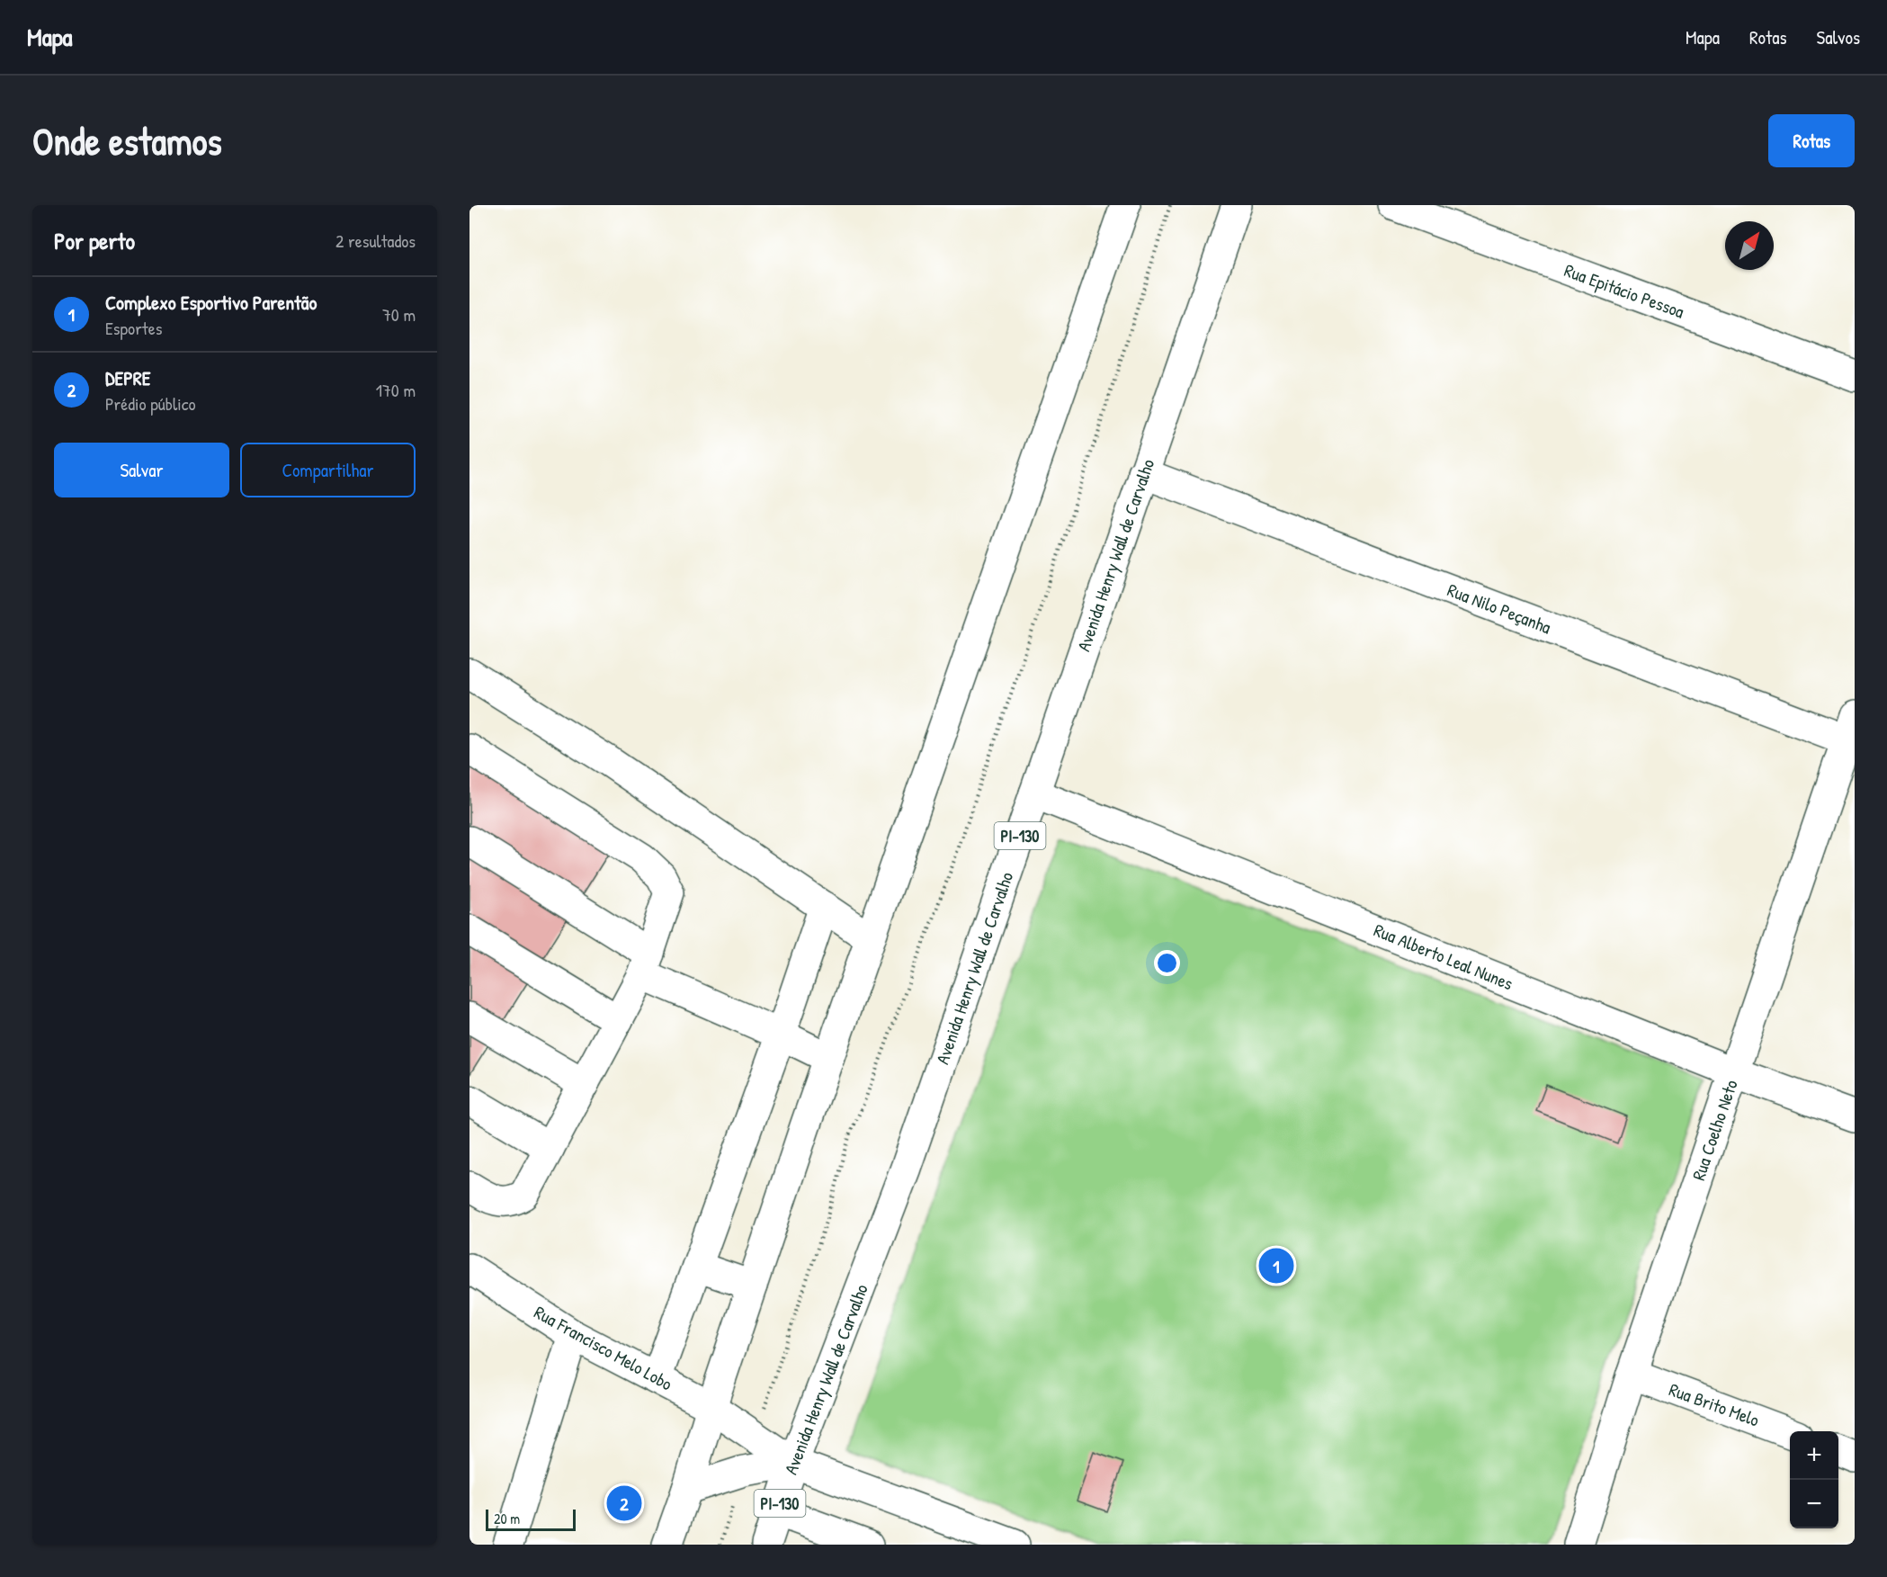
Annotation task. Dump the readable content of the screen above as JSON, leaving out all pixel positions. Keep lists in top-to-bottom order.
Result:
{
  "streets": {
    "street": [
      "Rua Epitácio Pessoa",
      "Avenida Henry Wall de Carvalho",
      "Rua Nilo Peçanha",
      "PI-130",
      "Rua Alberto Leal Nunes",
      "Rua Coelho Neto",
      "Rua Francisco Melo Lobo",
      "Rua Brito Melo"
    ]
  },
  "crossings": [
    ["Avenida Henry Wall de Carvalho", "Rua Nilo Peçanha"],
    ["Avenida Henry Wall de Carvalho", "Rua Alberto Leal Nunes"],
    ["Avenida Henry Wall de Carvalho", "Rua Francisco Melo Lobo"],
    ["Rua Nilo Peçanha", "Rua Coelho Neto"],
    ["Rua Alberto Leal Nunes", "Rua Coelho Neto"],
    ["Rua Coelho Neto", "Rua Brito Melo"]
  ],
  "scale_bar": "20 m",
  "north": "top right",
  "page": {
    "header": "Mapa",
    "nav": ["Mapa", "Rotas", "Salvos"],
    "buttons": [
      "Rotas",
      ["Salvar", "Compartilhar"]
    ],
    "title": "Onde estamos",
    "heading": ["Por perto", "2 resultados"],
    "list": [
      {
        "mark": "1",
        "name": "Complexo Esportivo Parentão",
        "note": "Esportes",
        "value": "70 m"
      },
      {
        "mark": "2",
        "name": "DEPRE",
        "note": "Prédio público",
        "value": "170 m"
      }
    ],
    "pins": ["1", "2"],
    "map_buttons": ["+", "−"],
    "scale": "20 m"
  }
}
